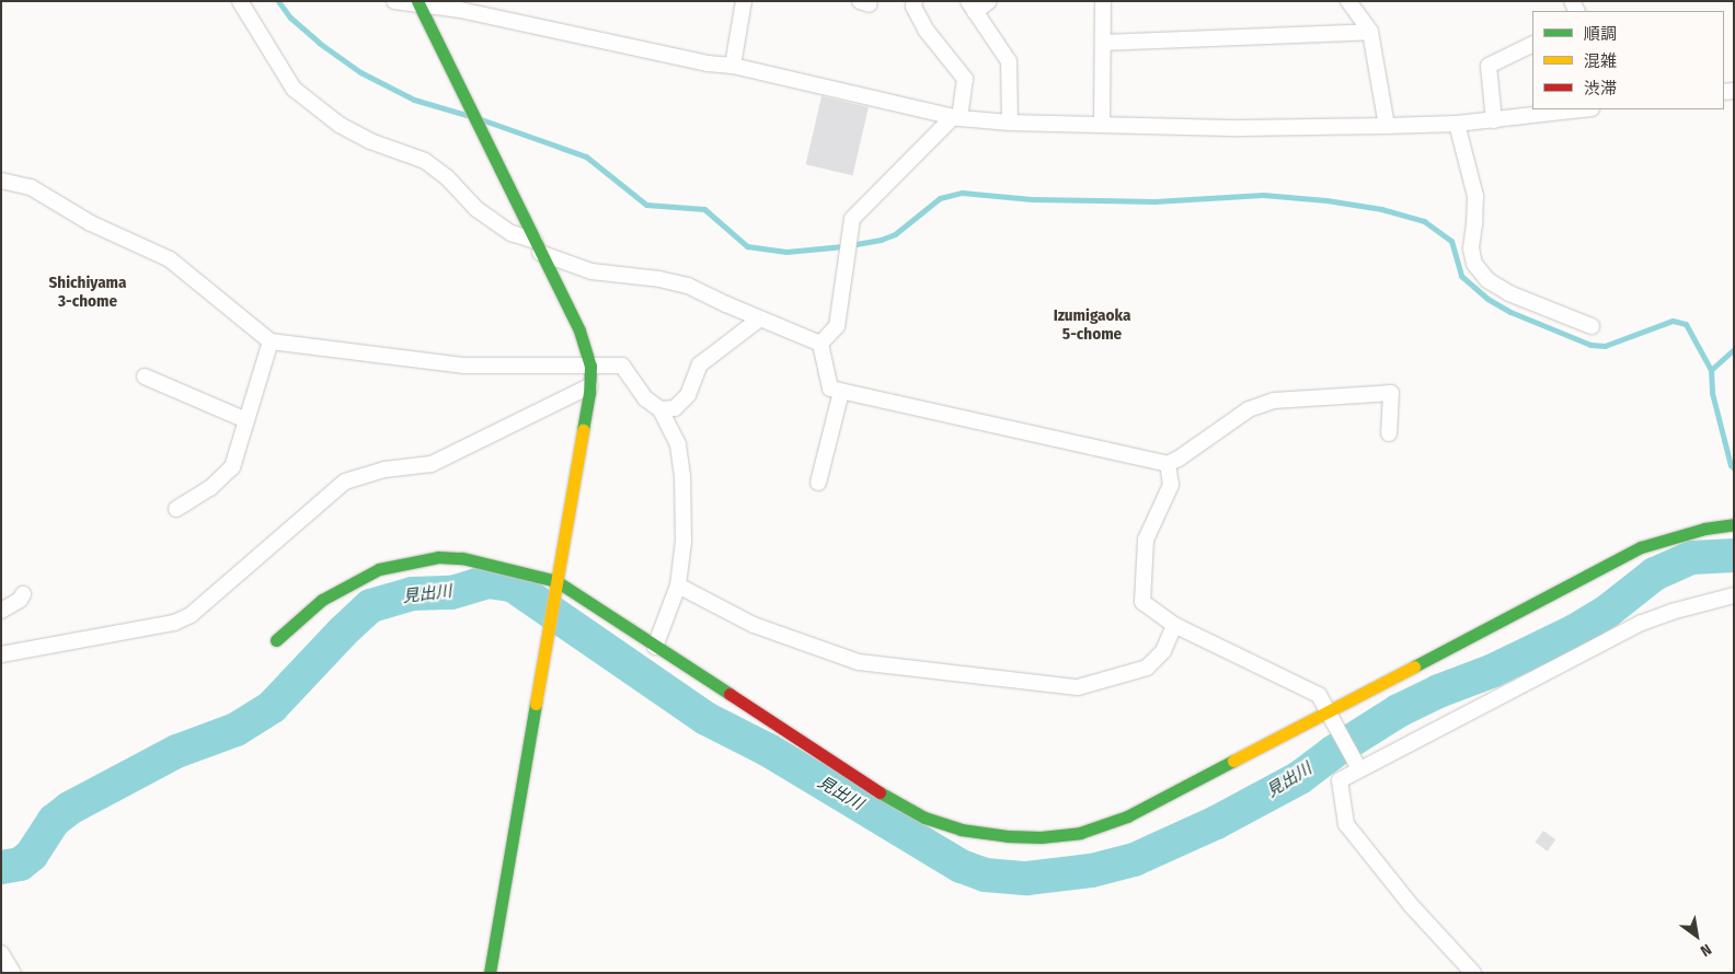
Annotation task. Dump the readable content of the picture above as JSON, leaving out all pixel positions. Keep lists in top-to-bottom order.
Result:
{
  "districts": ["Shichiyama 3-chome", "Izumigaoka 5-chome"],
  "water": ["見出川"],
  "legend": ["順調", "混雑", "渋滞"],
  "north": "bottom right"
}
